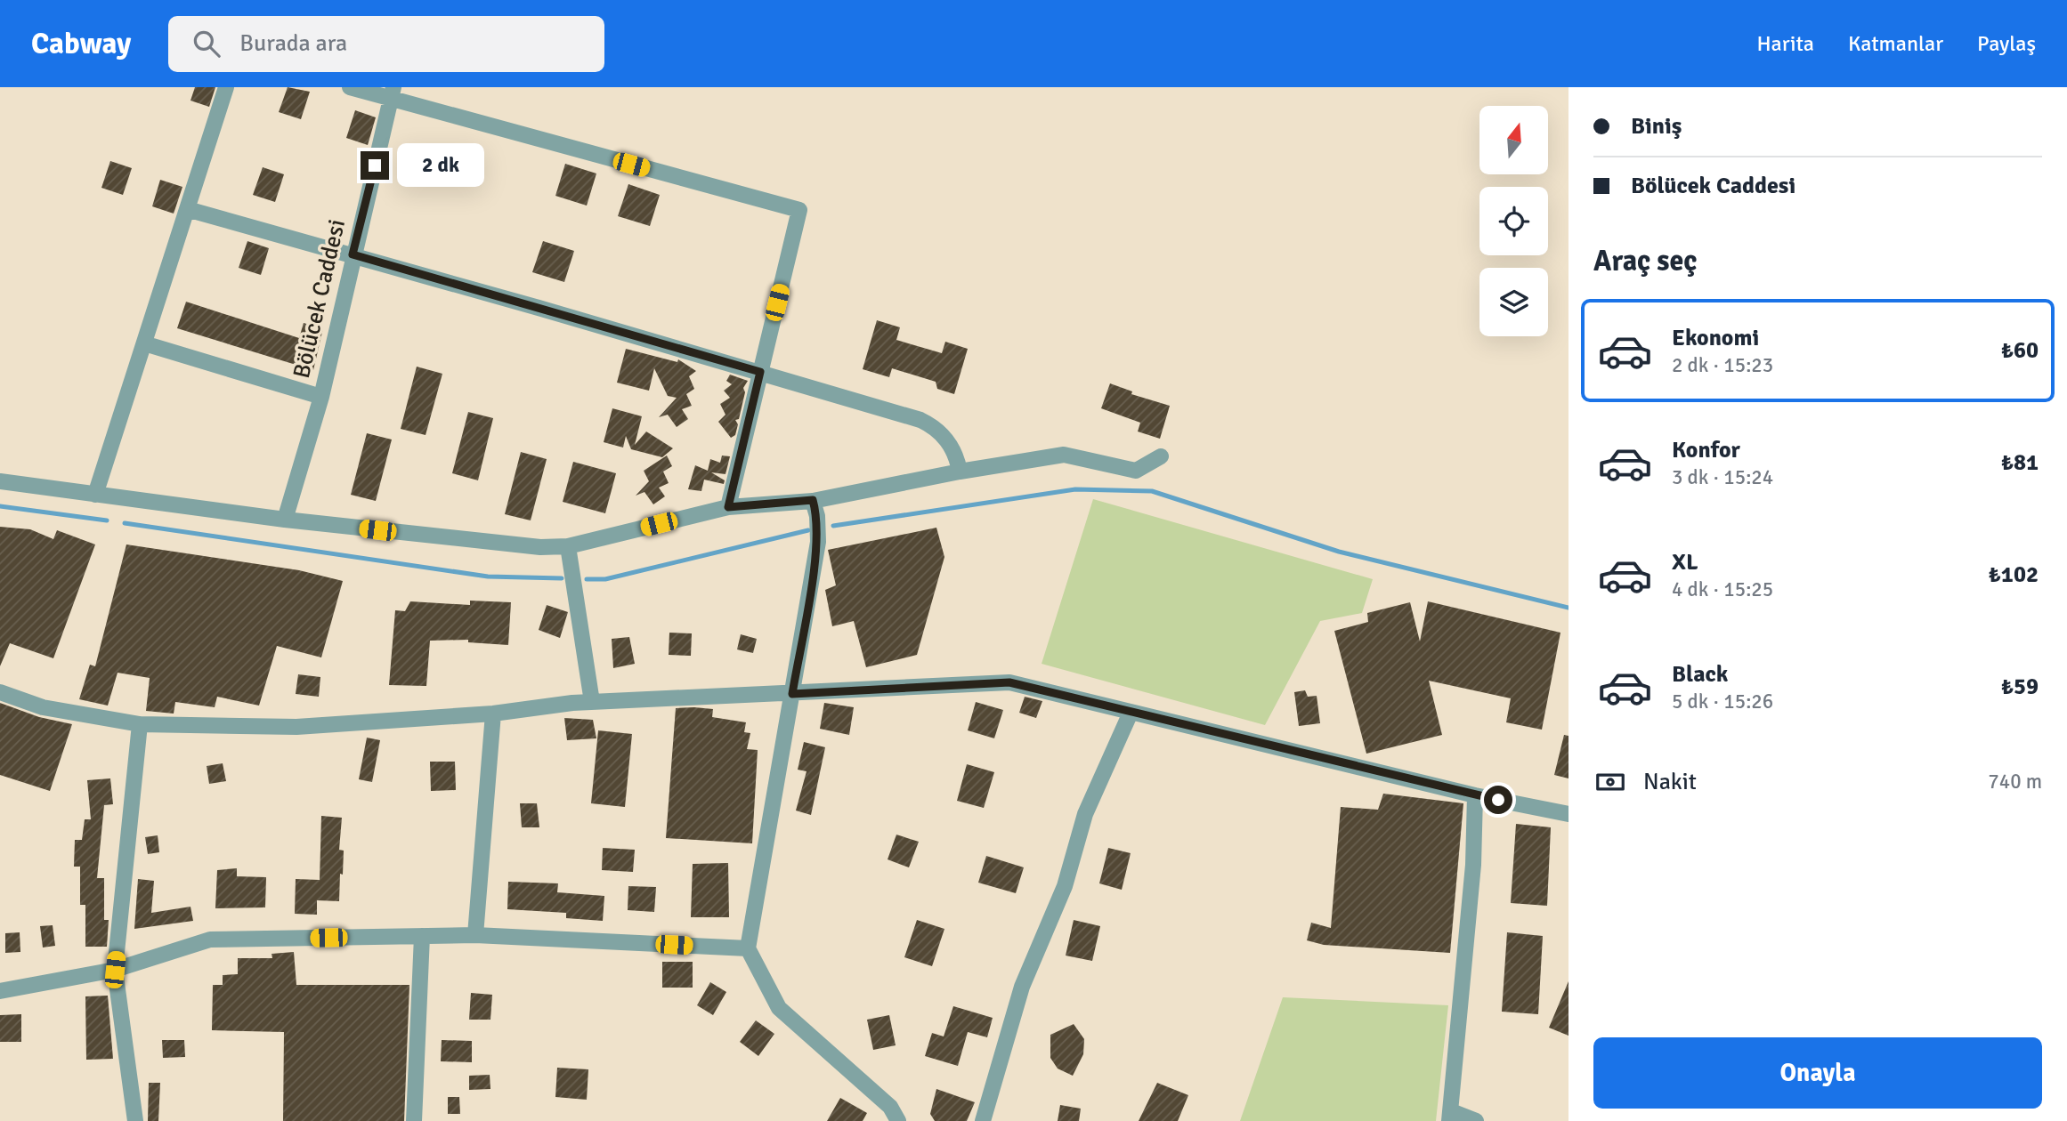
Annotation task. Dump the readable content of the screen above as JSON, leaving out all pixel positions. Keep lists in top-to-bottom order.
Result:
{
  "streets": {
    "street": ["Bölücek Caddesi"]
  },
  "north": "top",
  "page": {
    "header": "Cabway",
    "search": "Burada ara",
    "nav": ["Harita", "Katmanlar", "Paylaş"],
    "banner": ["Biniş", "Bölücek Caddesi"],
    "bubble": "2 dk",
    "heading": "Araç seç",
    "list": [
      {
        "name": "Ekonomi",
        "note": "2 dk · 15:23",
        "value": "₺60"
      },
      {
        "name": "Konfor",
        "note": "3 dk · 15:24",
        "value": "₺81"
      },
      {
        "name": "XL",
        "note": "4 dk · 15:25",
        "value": "₺102"
      },
      {
        "name": "Black",
        "note": "5 dk · 15:26",
        "value": "₺59"
      }
    ],
    "pay": ["Nakit", "740 m"],
    "buttons": "Onayla"
  }
}
